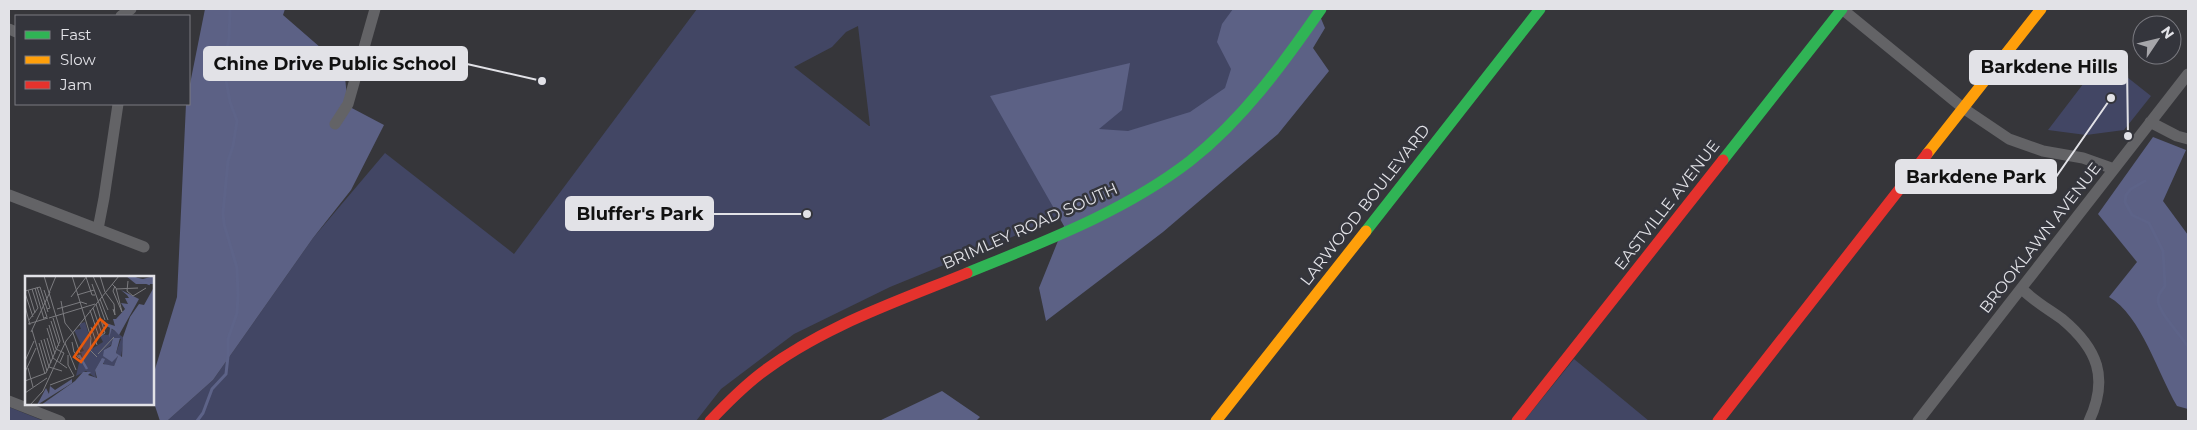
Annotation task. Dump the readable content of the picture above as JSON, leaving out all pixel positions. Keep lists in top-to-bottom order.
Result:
{
  "streets": {
    "street": [
      "LARWOOD BOULEVARD",
      "EASTVILLE AVENUE",
      "BRIMLEY ROAD SOUTH",
      "BROOKLAWN AVENUE"
    ]
  },
  "places": [
    "Chine Drive Public School",
    "Barkdene Park",
    "Barkdene Hills",
    "Bluffer's Park"
  ],
  "legend": ["Fast", "Slow", "Jam"],
  "north": "top right"
}
